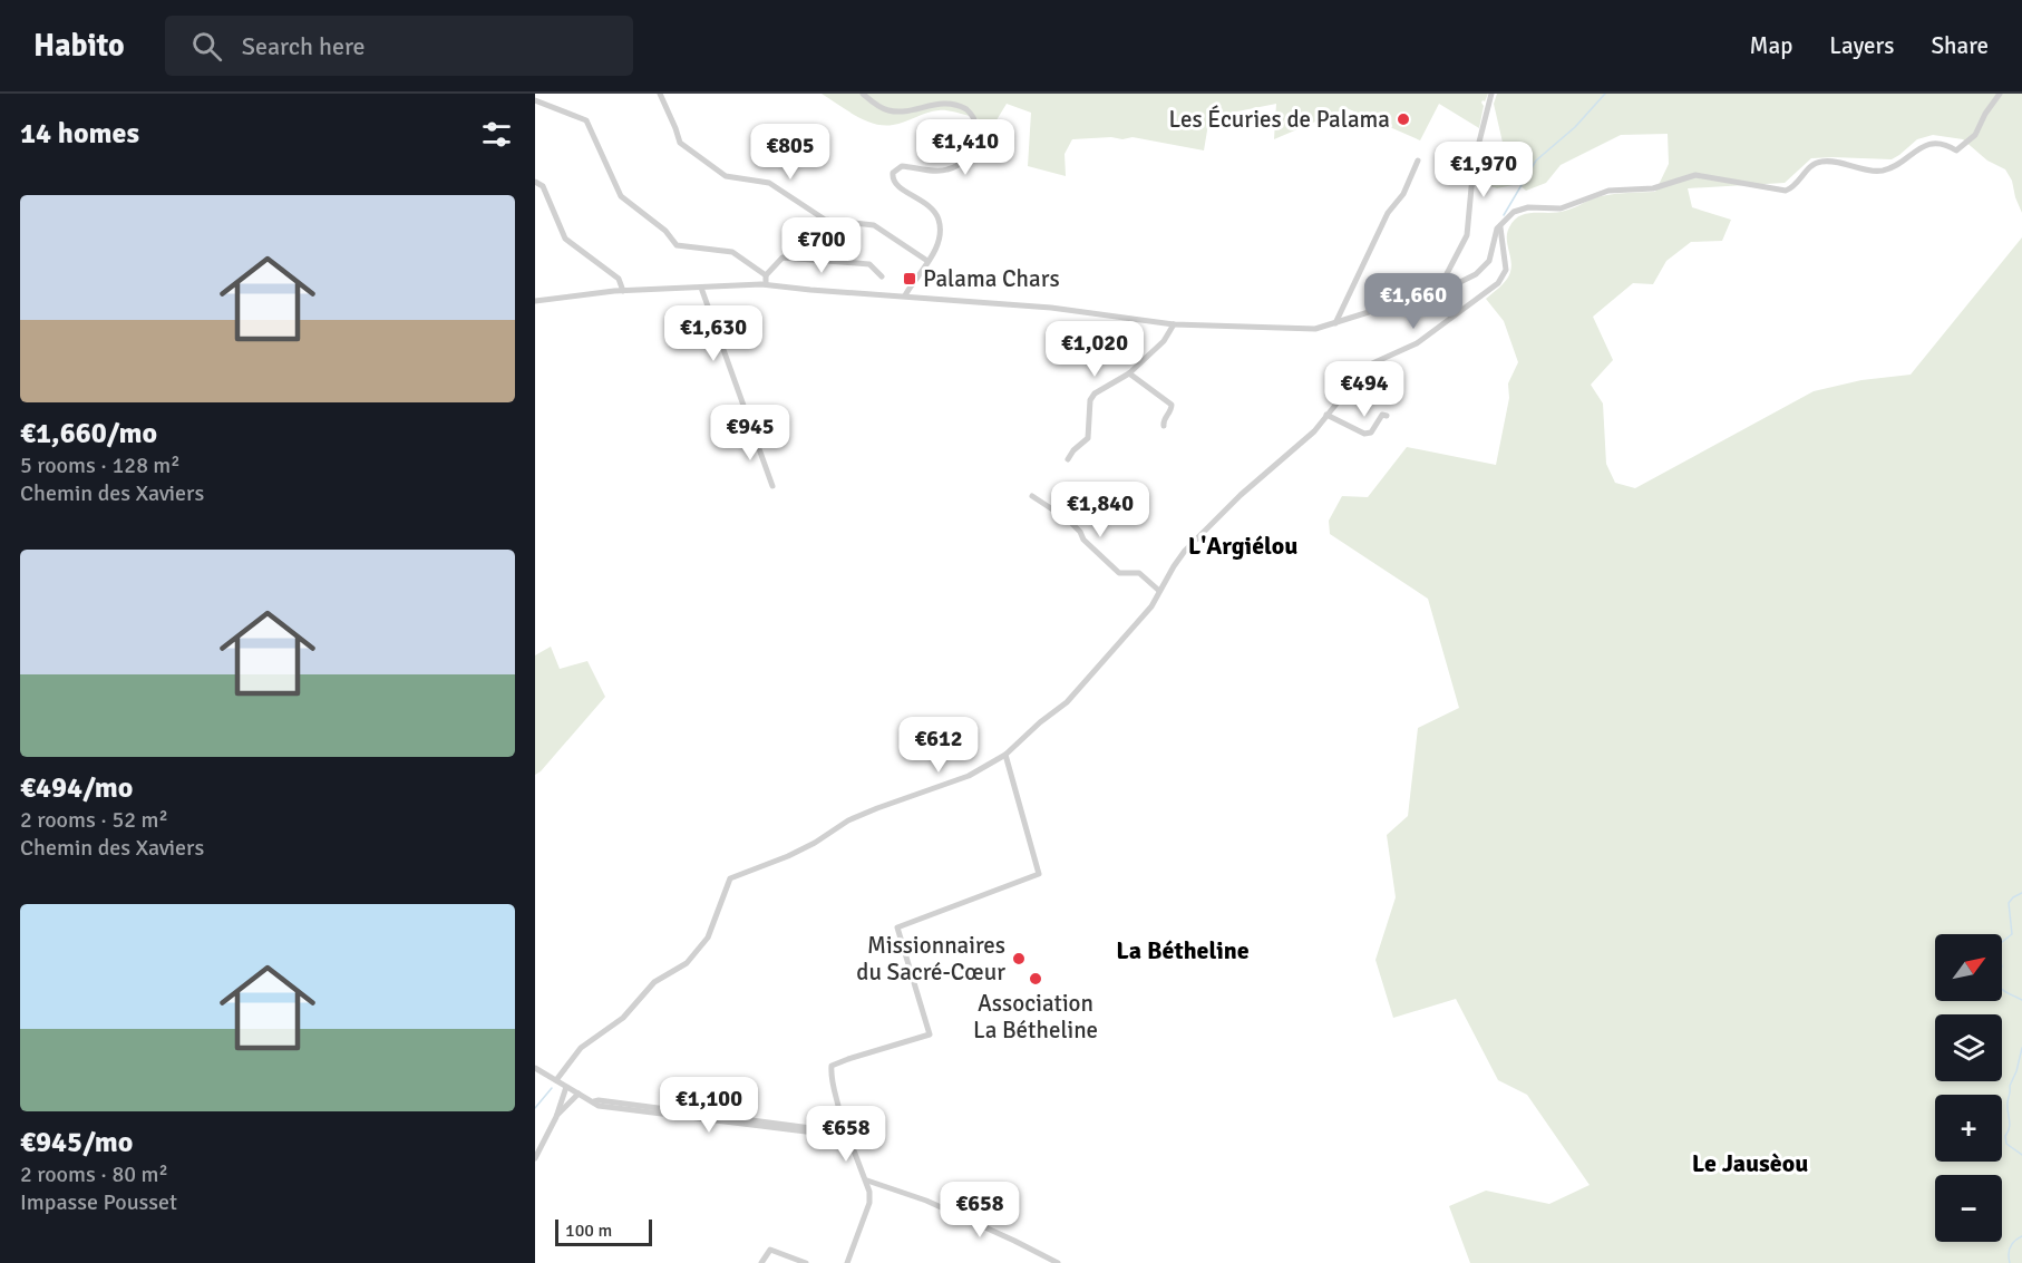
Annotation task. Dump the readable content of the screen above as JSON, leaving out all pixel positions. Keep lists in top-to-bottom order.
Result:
{
  "districts": ["L'Argiélou", "La Bétheline", "Le Jausèou"],
  "places": {
    "other": ["Les Écuries de Palama", "Missionnaires du Sacré-Cœur", "Association La Bétheline"],
    "transit": ["Palama Chars"]
  },
  "scale_bar": "100 m",
  "north": "top right",
  "page": {
    "header": "Habito",
    "search": "Search here",
    "nav": ["Map", "Layers", "Share"],
    "heading": "14 homes",
    "price": [
      "€1,410",
      "€805",
      "€1,970",
      "€700",
      "€1,660",
      "€1,630",
      "€1,020",
      "€494",
      "€945",
      "€1,840",
      "€612",
      "€1,100",
      "€658",
      "€658"
    ],
    "list": [
      {
        "name": "€1,660/mo",
        "note": "5 rooms · 128 m² · Chemin des Xaviers"
      },
      {
        "name": "€494/mo",
        "note": "2 rooms · 52 m² · Chemin des Xaviers"
      },
      {
        "name": "€945/mo",
        "note": "2 rooms · 80 m² · Impasse Pousset"
      }
    ],
    "map_buttons": ["+", "−"],
    "scale": "100 m"
  }
}
